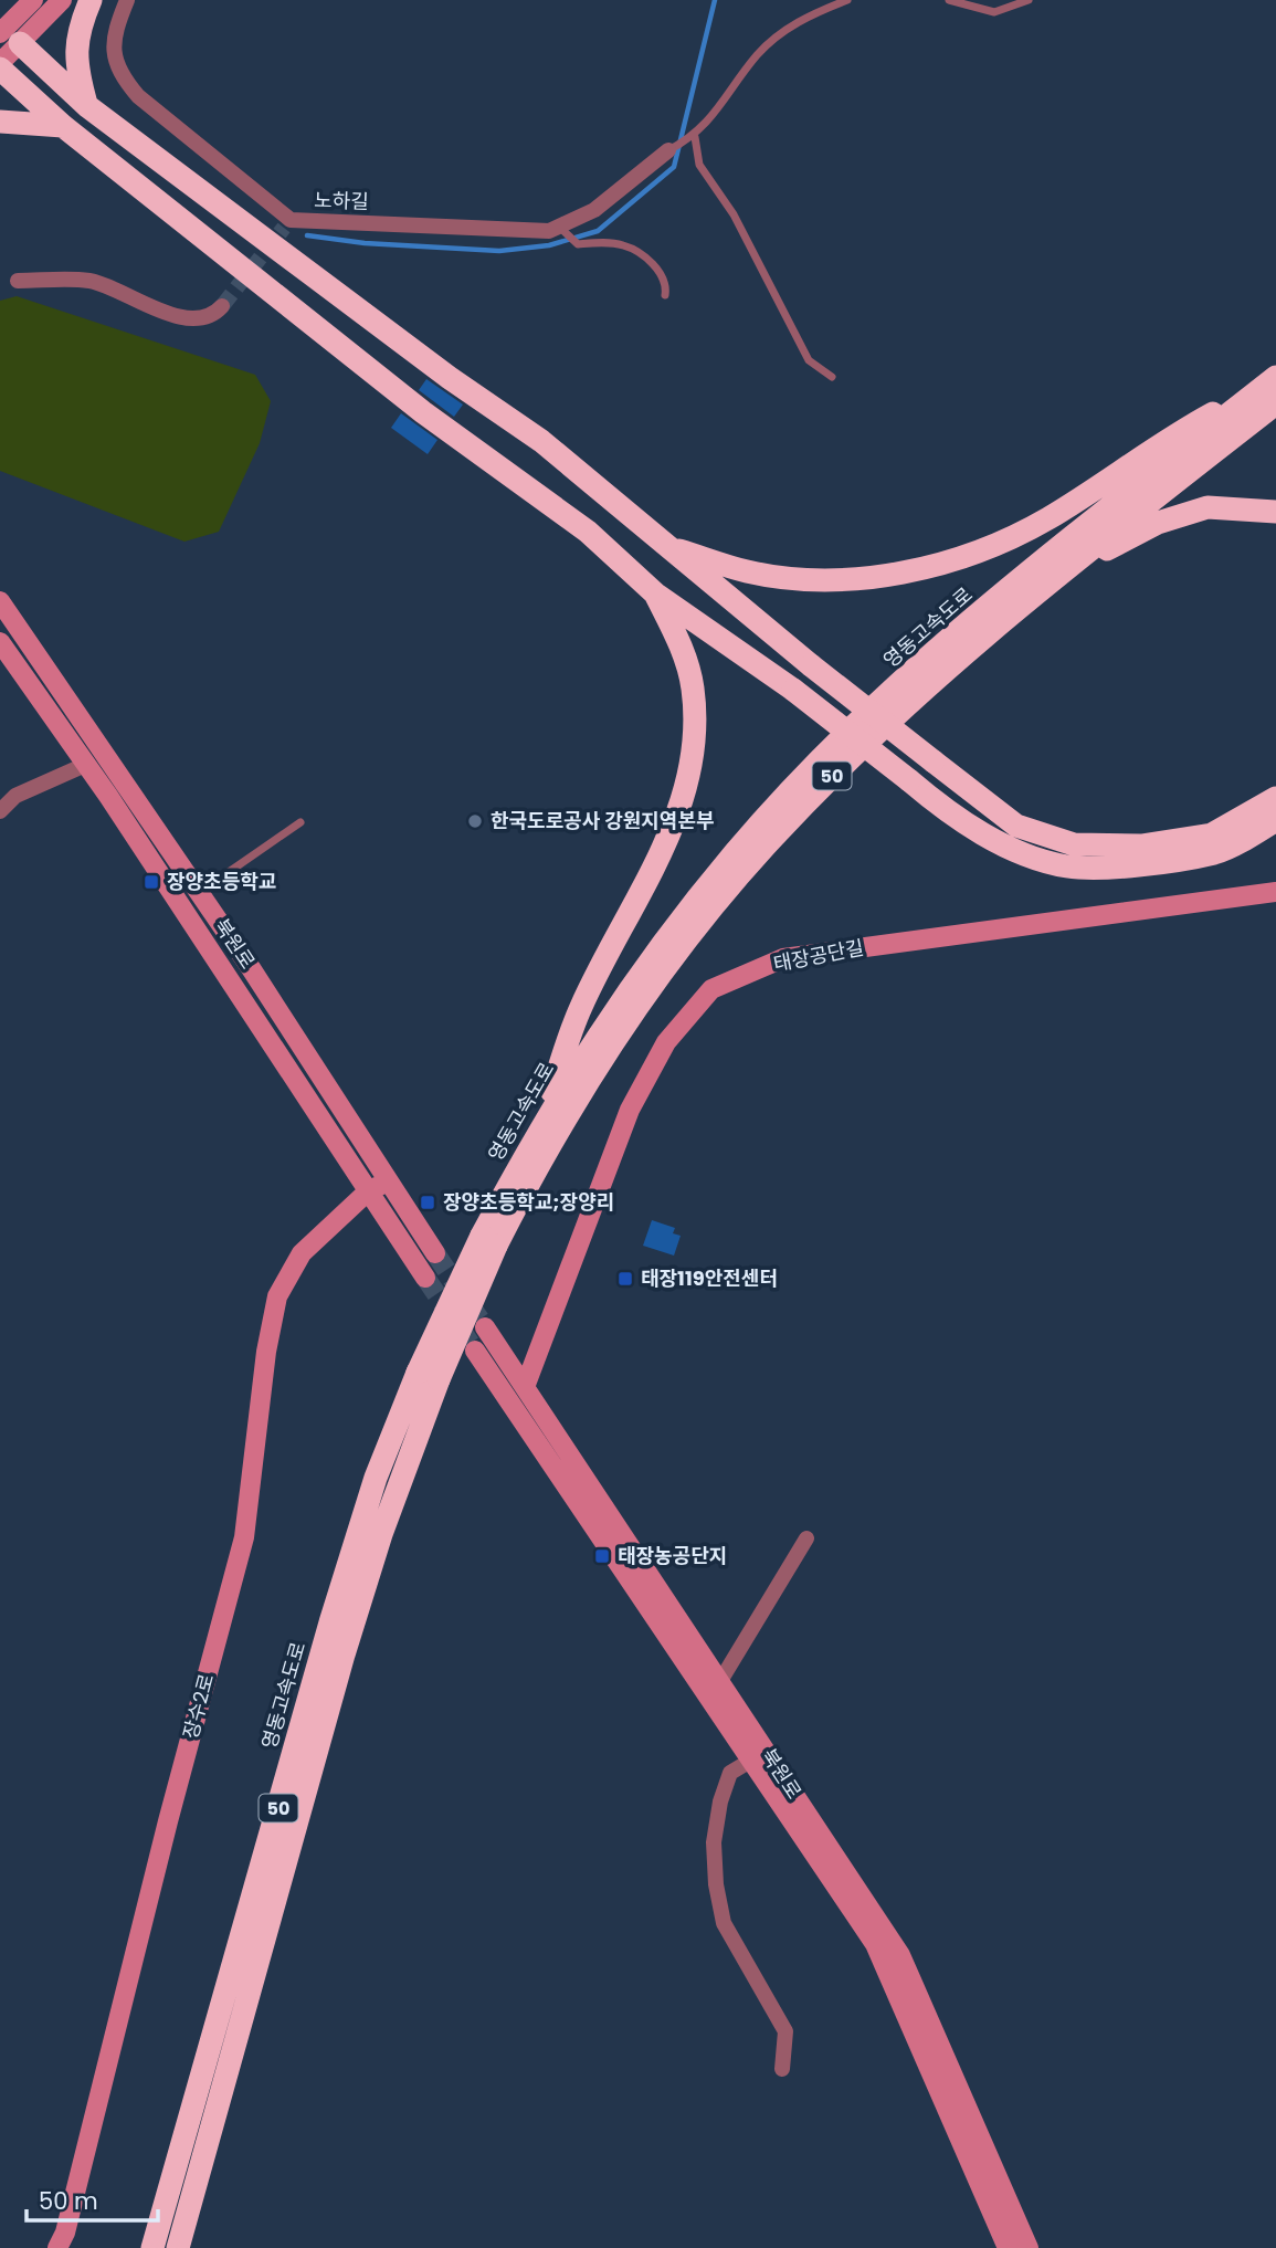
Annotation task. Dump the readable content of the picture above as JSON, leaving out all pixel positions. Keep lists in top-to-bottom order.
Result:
{
  "streets": {
    "highway": ["영동고속도로", "50"],
    "street": [
      "노하길",
      "북원로",
      "태장공단길",
      "장수2로"
    ]
  },
  "crossings": [
    ["북원로", "태장공단길"],
    ["북원로", "장수2로"]
  ],
  "places": {
    "other": ["한국도로공사 강원지역본부"],
    "transit": [
      "장양초등학교",
      "장양초등학교;장양리",
      "태장119안전센터",
      "태장농공단지"
    ]
  },
  "scale_bar": "50 m"
}
